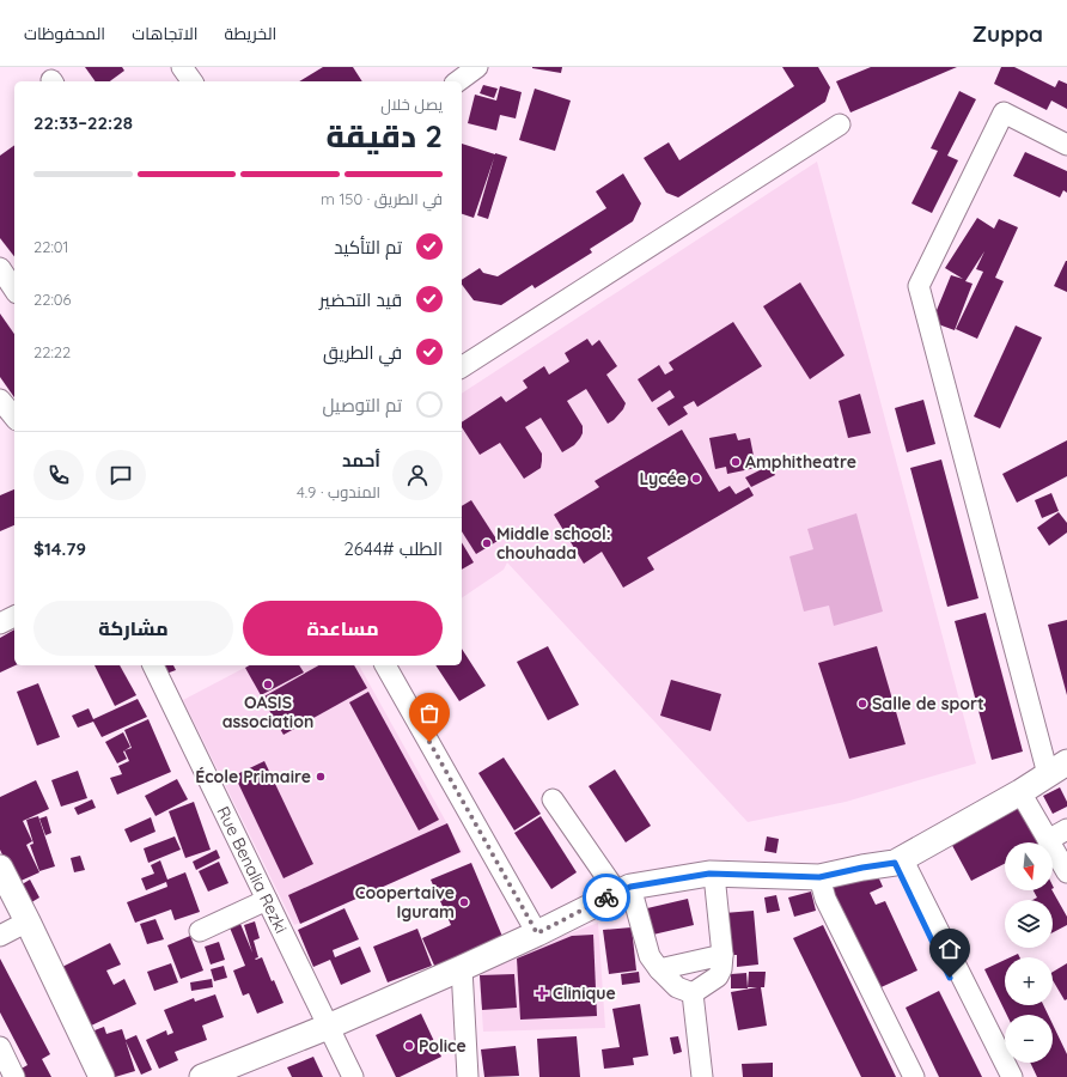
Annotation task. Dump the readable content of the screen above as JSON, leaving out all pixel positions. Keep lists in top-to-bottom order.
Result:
{
  "streets": {
    "street": ["Rue Benalia Rezki"]
  },
  "places": {
    "other": [
      "Amphitheatre",
      "Lycée",
      "Middle school: chouhada",
      "OASIS association",
      "Salle de sport",
      "École Primaire",
      "Coopertaive Iguram",
      "Police"
    ],
    "health": ["Clinique"]
  },
  "north": "bottom",
  "page": {
    "header": "Zuppa",
    "nav": ["الخريطة", "الاتجاهات", "المحفوظات"],
    "heading": ["2 دقيقة", "يصل خلال", "22:28–22:33"],
    "panel": [
      "أحمد",
      "المندوب · 4.9",
      "الطلب #2644",
      "$14.79"
    ],
    "bar": "في الطريق · 150 m",
    "list": [
      ["تم التأكيد", "22:01"],
      ["قيد التحضير", "22:06"],
      ["في الطريق", "22:22"],
      "تم التوصيل"
    ],
    "buttons": ["مساعدة", "مشاركة"],
    "map_buttons": ["+", "−"]
  }
}
